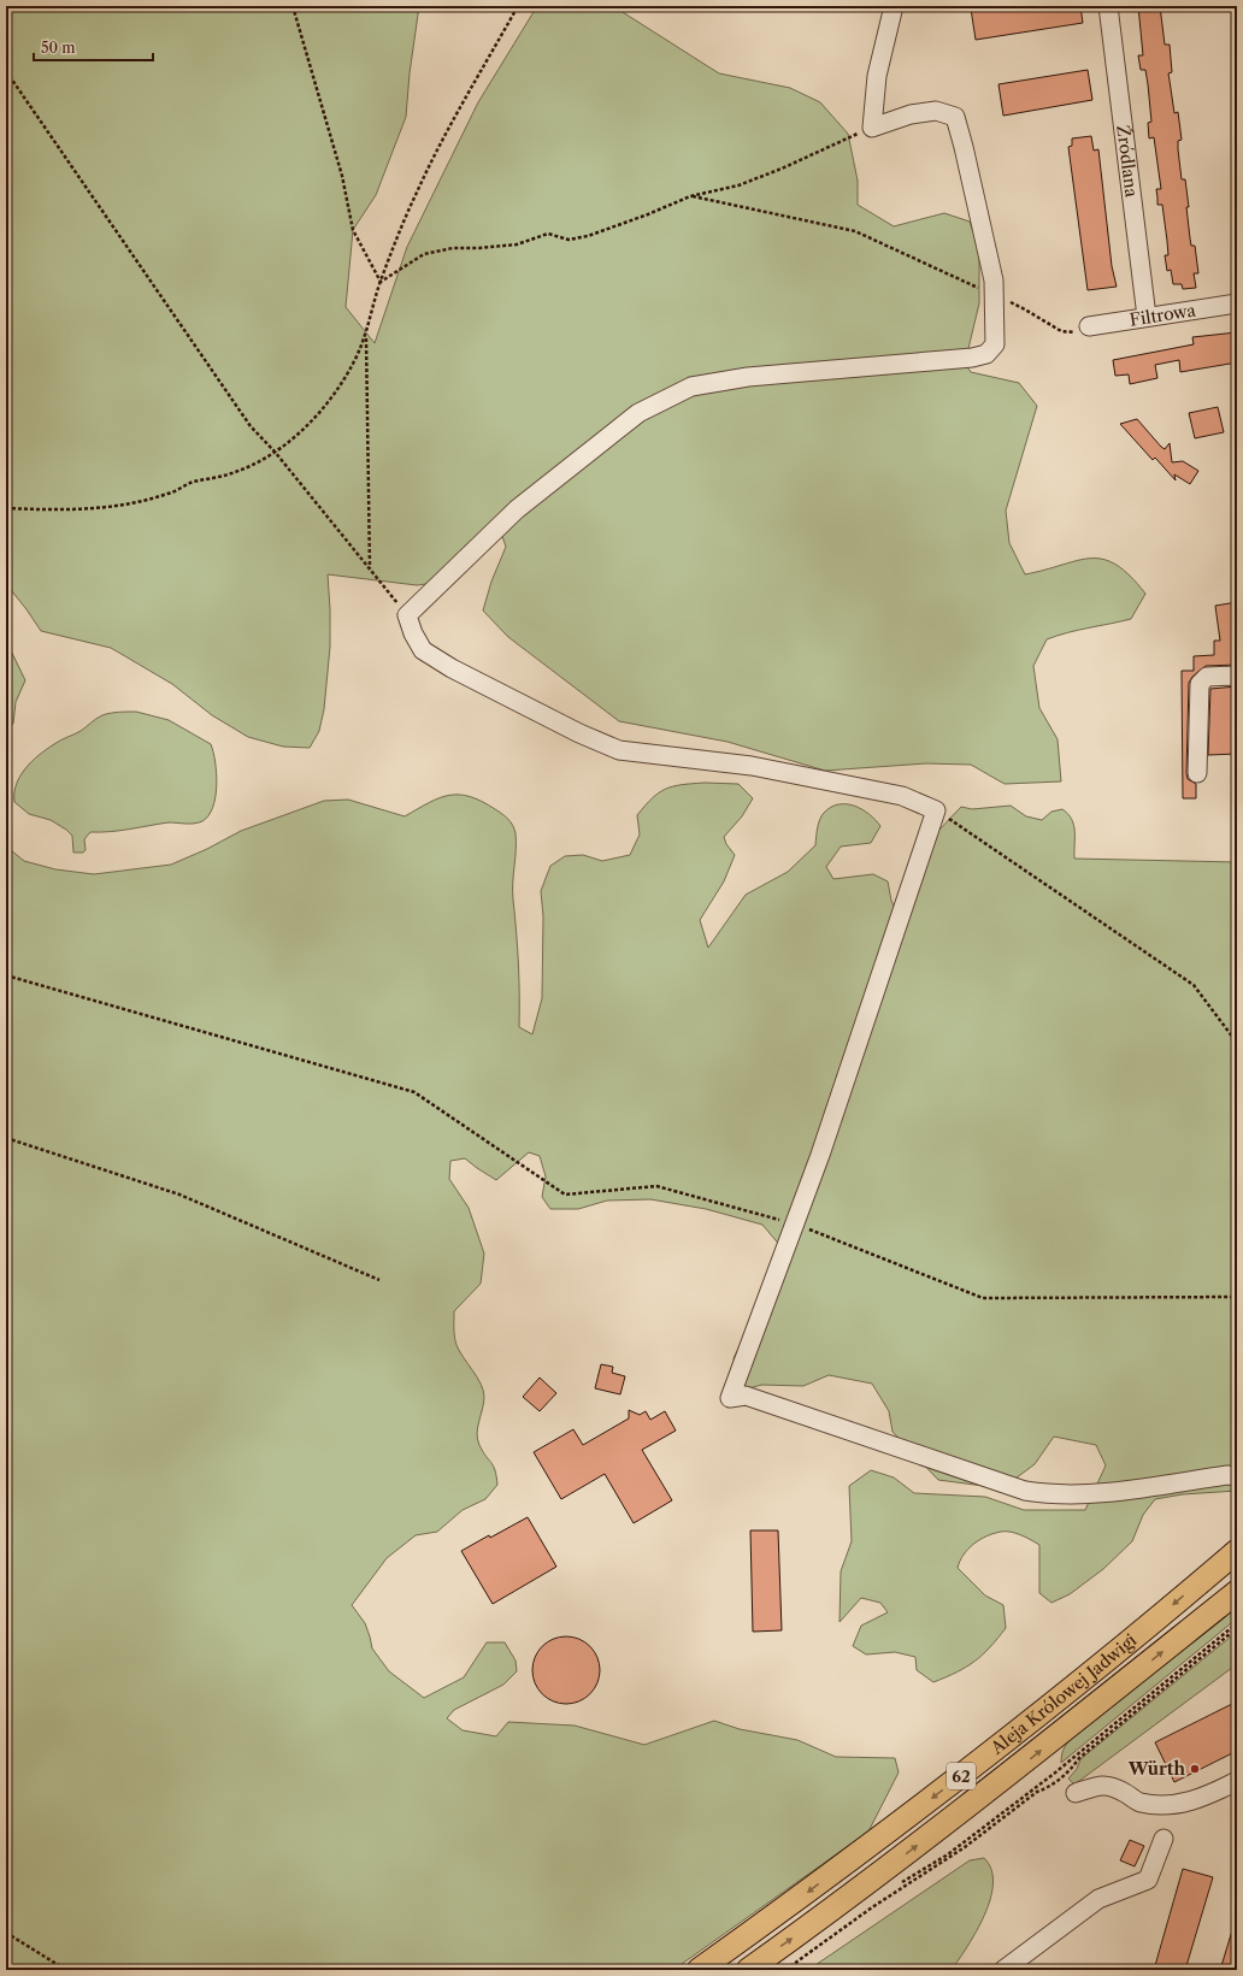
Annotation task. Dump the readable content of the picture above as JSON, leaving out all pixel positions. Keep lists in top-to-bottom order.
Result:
{
  "streets": {
    "main road": ["Aleja Królowej Jadwigi", "62"],
    "street": ["Źródlana", "Filtrowa"]
  },
  "crossings": [
    ["Źródlana", "Filtrowa"]
  ],
  "places": ["Würth"],
  "scale_bar": "50 m"
}
